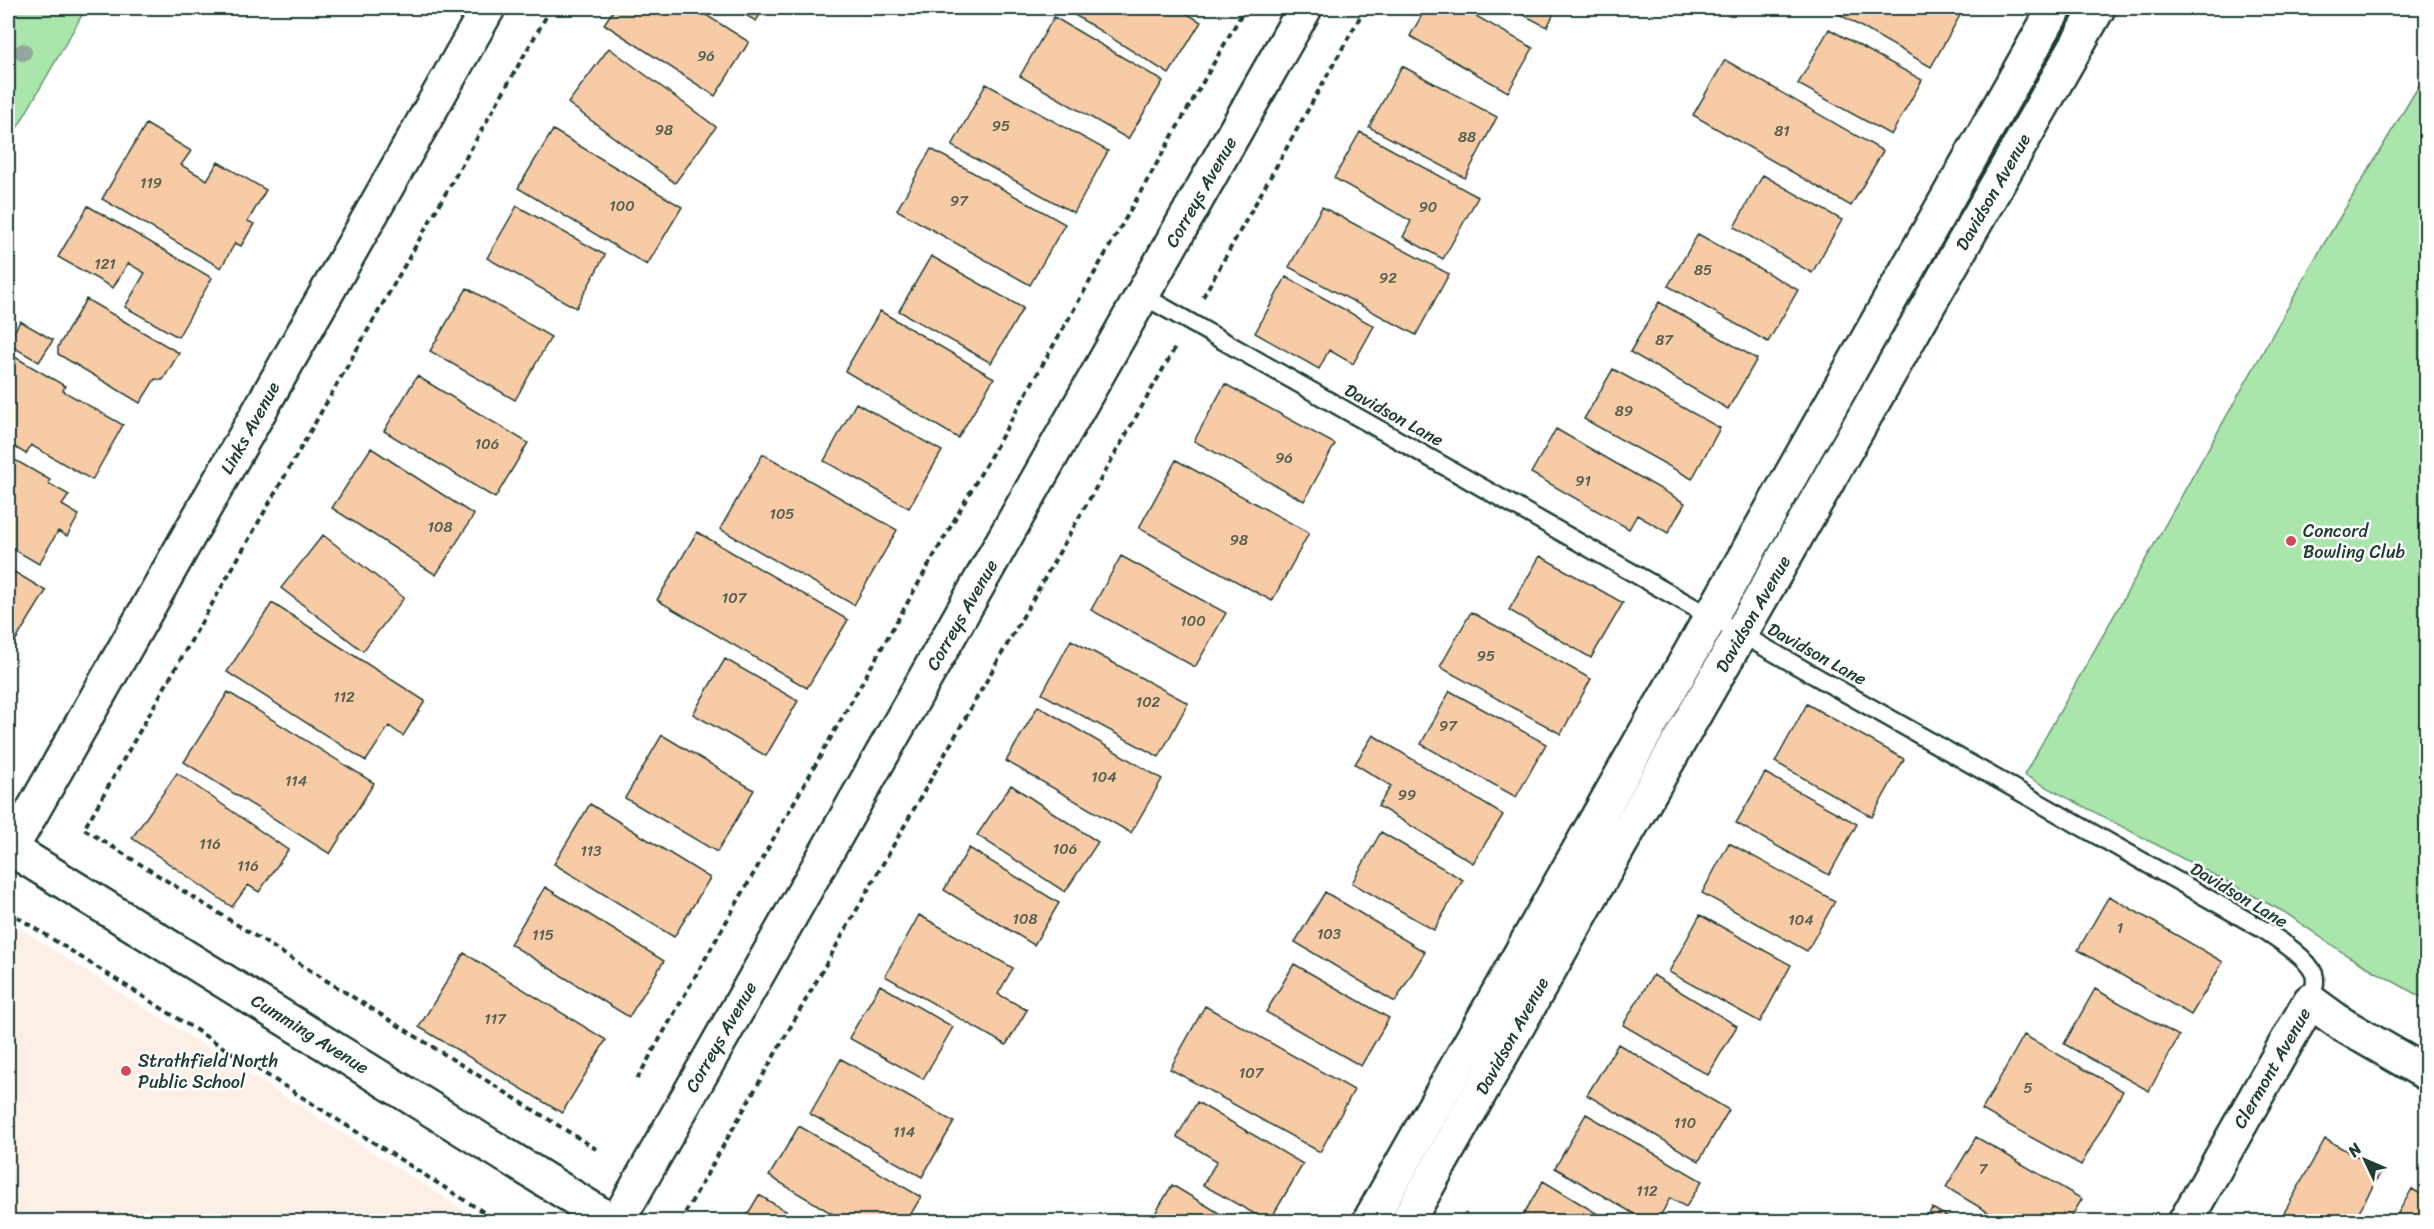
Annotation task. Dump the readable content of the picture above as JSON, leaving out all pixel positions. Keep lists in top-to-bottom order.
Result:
{
  "streets": {
    "street": [
      "Correys Avenue",
      "Davidson Avenue",
      "Links Avenue",
      "Cumming Avenue",
      "Clermont Avenue"
    ],
    "lane": ["Davidson Lane"]
  },
  "crossings": [
    ["Correys Avenue", "Davidson Lane"],
    ["Correys Avenue", "Cumming Avenue"],
    ["Davidson Avenue", "Davidson Lane"],
    ["Davidson Lane", "Clermont Avenue"],
    ["Links Avenue", "Cumming Avenue"]
  ],
  "places": ["Concord Bowling Club", "Strathfield North Public School"],
  "house_numbers": [
    "96",
    "95",
    "98",
    "81",
    "88",
    "119",
    "97",
    "100",
    "90",
    "121",
    "85",
    "92",
    "87",
    "89",
    "106",
    "96",
    "91",
    "105",
    "108",
    "98",
    "107",
    "100",
    "95",
    "112",
    "102",
    "97",
    "104",
    "114",
    "99",
    "116",
    "106",
    "113",
    "116",
    "108",
    "104",
    "1",
    "103",
    "115",
    "117",
    "107",
    "5",
    "110",
    "114",
    "7",
    "112"
  ],
  "north": "top left"
}
